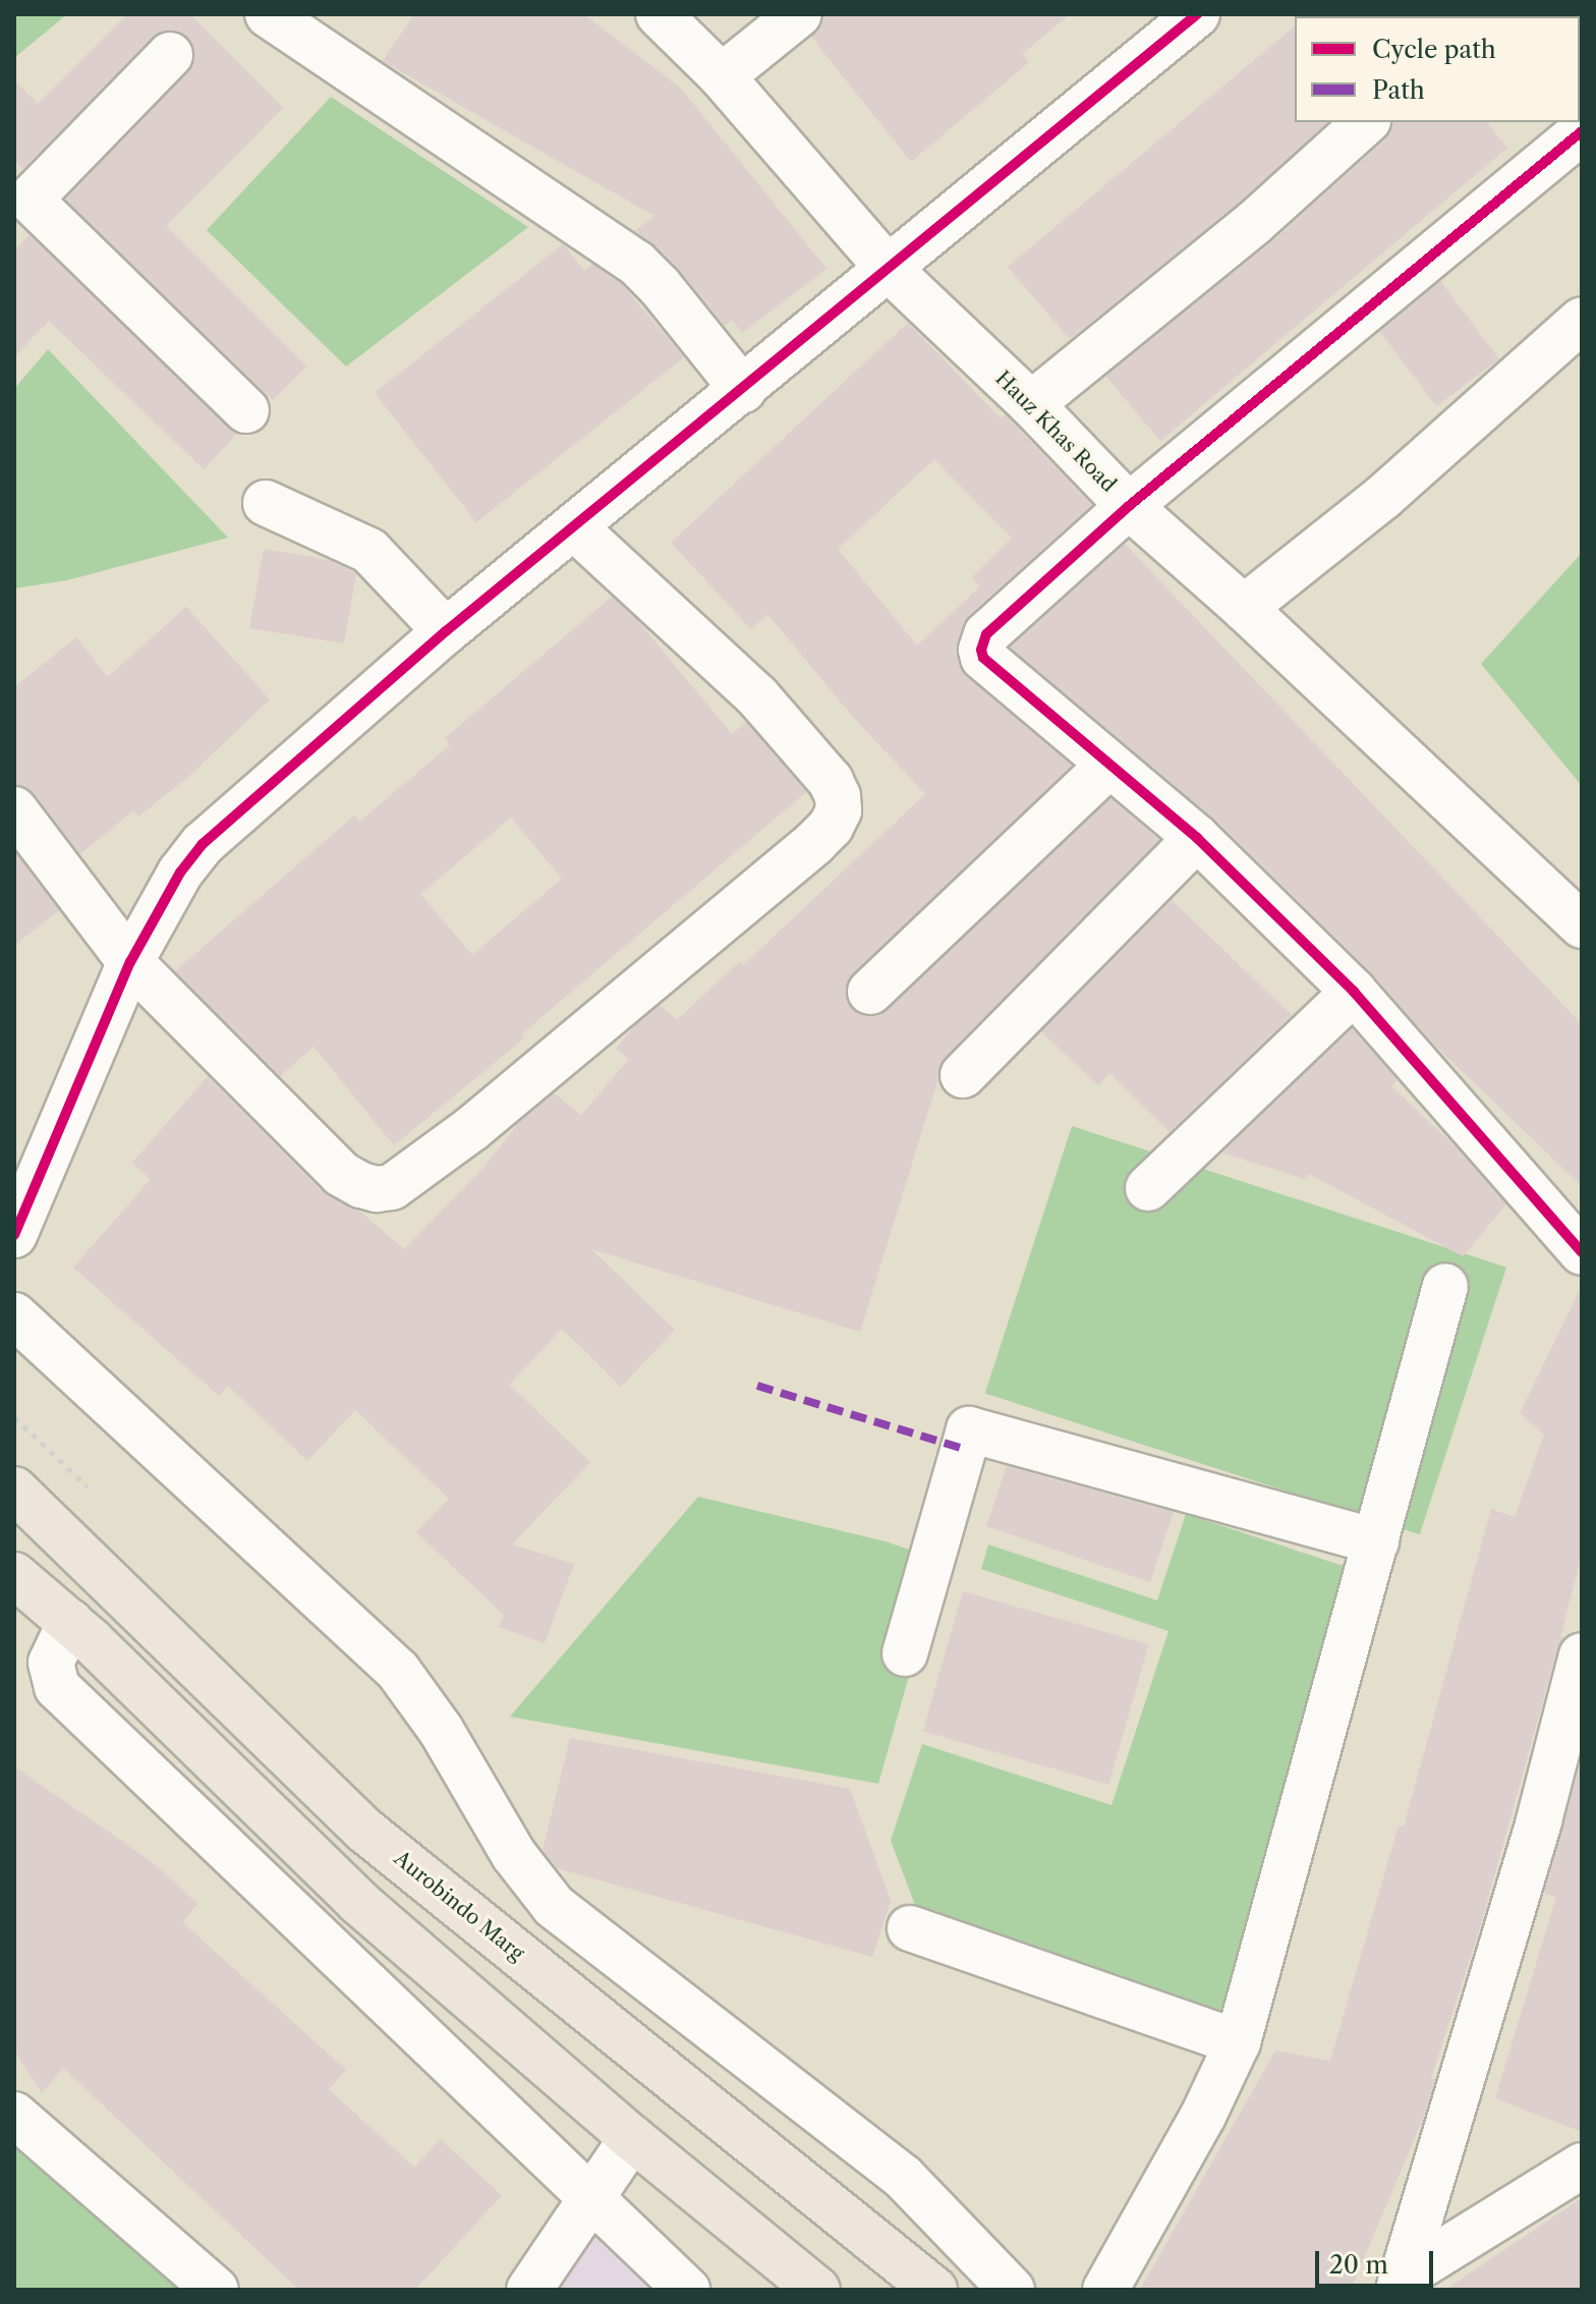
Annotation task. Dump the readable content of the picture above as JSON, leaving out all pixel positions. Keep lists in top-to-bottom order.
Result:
{
  "streets": {
    "highway": ["Aurobindo Marg"],
    "street": ["Hauz Khas Road"]
  },
  "legend": ["Cycle path", "Path"],
  "scale_bar": "20 m"
}
